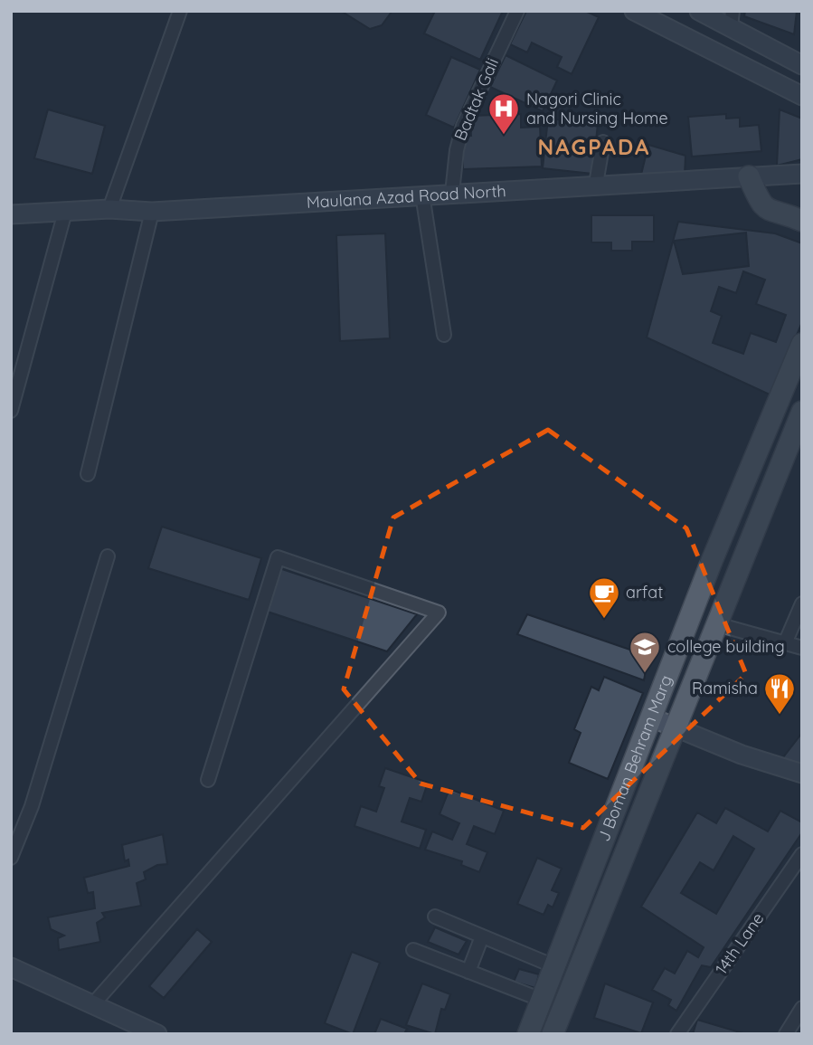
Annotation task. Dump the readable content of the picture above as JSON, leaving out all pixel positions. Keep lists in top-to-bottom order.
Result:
{
  "streets": {
    "main road": ["J Boman Behram Marg"],
    "street": ["Badtak Gali", "Maulana Azad Road North", "14th Lane"]
  },
  "crossings": [
    ["Badtak Gali", "Maulana Azad Road North"]
  ],
  "districts": ["NAGPADA"],
  "places": {
    "hospital": ["Nagori Clinic and Nursing Home"],
    "cafe": ["arfat"],
    "school or university": ["college building"],
    "restaurant": ["Ramisha"]
  }
}
